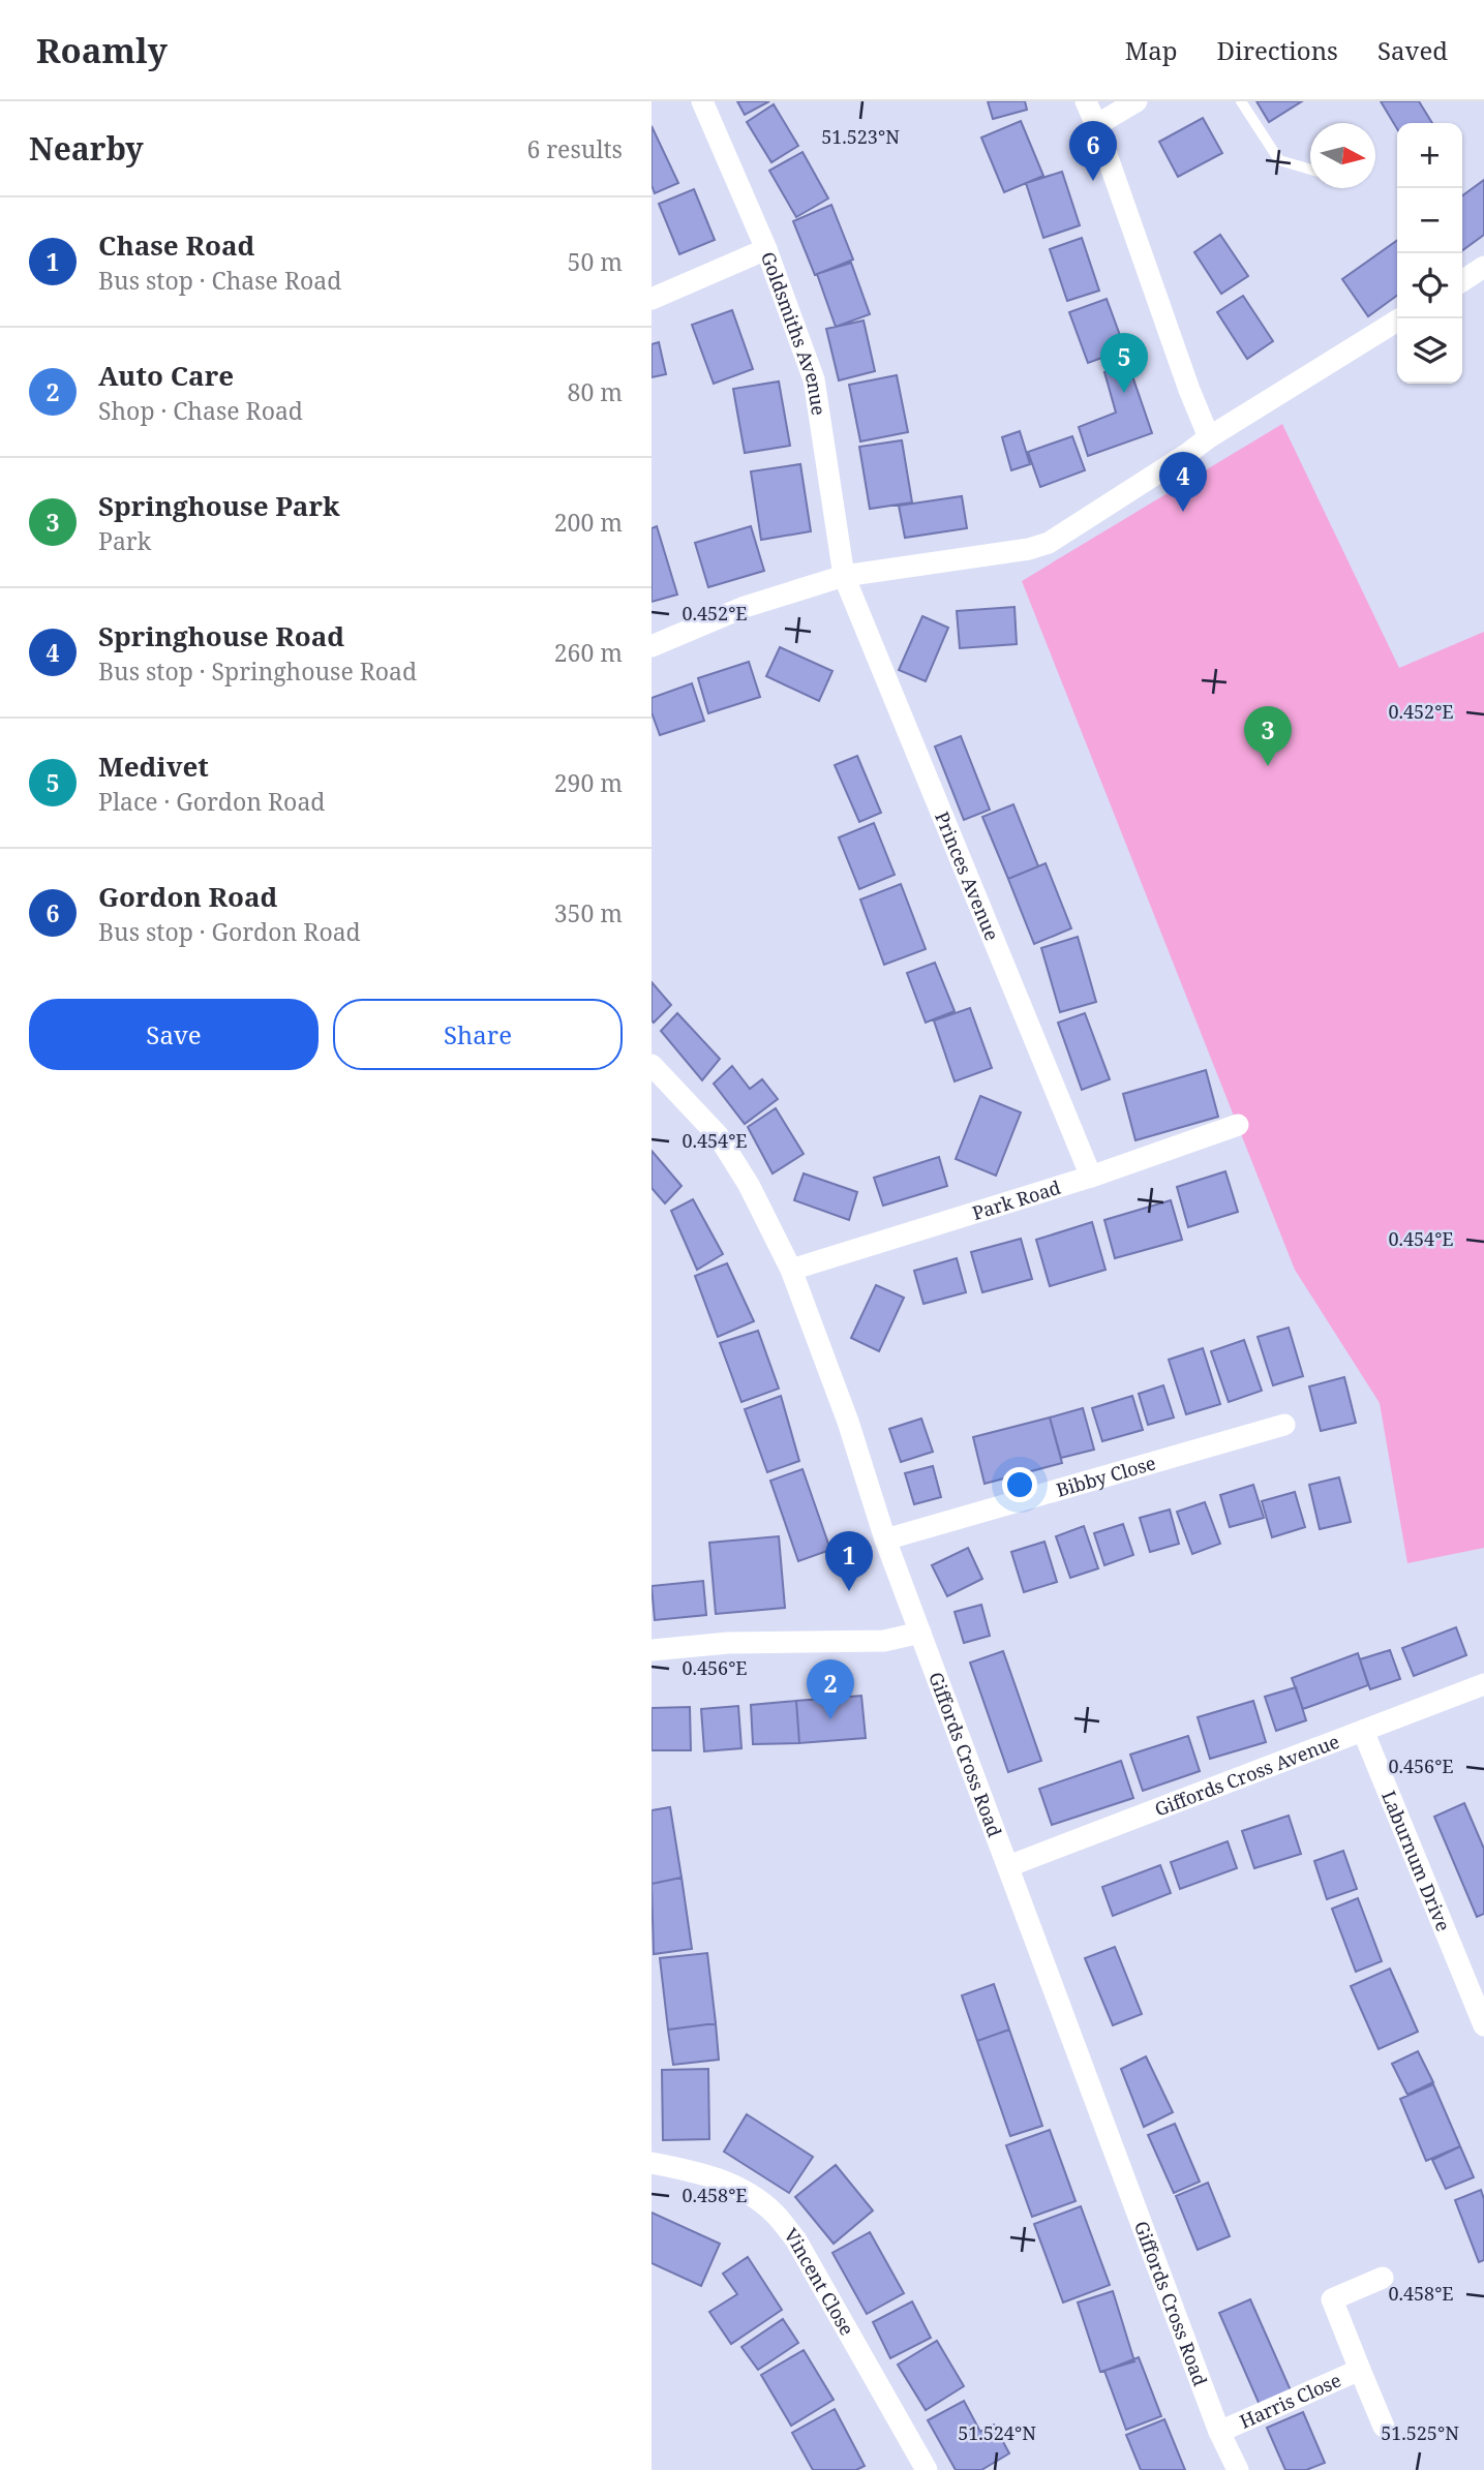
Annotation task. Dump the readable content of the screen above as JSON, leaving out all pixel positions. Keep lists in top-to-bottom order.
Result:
{
  "streets": {
    "street": [
      "Goldsmiths Avenue",
      "Princes Avenue",
      "Park Road",
      "Bibby Close",
      "Giffords Cross Road",
      "Giffords Cross Avenue",
      "Laburnum Drive",
      "Vincent Close",
      "Harris Close"
    ]
  },
  "crossings": [
    ["Goldsmiths Avenue", "Princes Avenue"],
    ["Princes Avenue", "Park Road"],
    ["Park Road", "Giffords Cross Road"],
    ["Bibby Close", "Giffords Cross Road"],
    ["Giffords Cross Road", "Giffords Cross Avenue"],
    ["Giffords Cross Road", "Harris Close"],
    ["Giffords Cross Avenue", "Laburnum Drive"]
  ],
  "north": "right",
  "page": {
    "header": "Roamly",
    "nav": ["Map", "Directions", "Saved"],
    "heading": ["Nearby", "6 results"],
    "pins": [
      "6",
      "5",
      "4",
      "3",
      "1",
      "2"
    ],
    "map_buttons": ["+", "−"],
    "list": [
      {
        "mark": "1",
        "name": "Chase Road",
        "note": "Bus stop · Chase Road",
        "value": "50 m"
      },
      {
        "mark": "2",
        "name": "Auto Care",
        "note": "Shop · Chase Road",
        "value": "80 m"
      },
      {
        "mark": "3",
        "name": "Springhouse Park",
        "note": "Park",
        "value": "200 m"
      },
      {
        "mark": "4",
        "name": "Springhouse Road",
        "note": "Bus stop · Springhouse Road",
        "value": "260 m"
      },
      {
        "mark": "5",
        "name": "Medivet",
        "note": "Place · Gordon Road",
        "value": "290 m"
      },
      {
        "mark": "6",
        "name": "Gordon Road",
        "note": "Bus stop · Gordon Road",
        "value": "350 m"
      }
    ],
    "buttons": ["Save", "Share"]
  },
  "coordinates": [
    "51.523°N",
    "0.452°E",
    "0.454°E",
    "0.456°E",
    "0.458°E",
    "51.524°N",
    "51.525°N"
  ]
}
